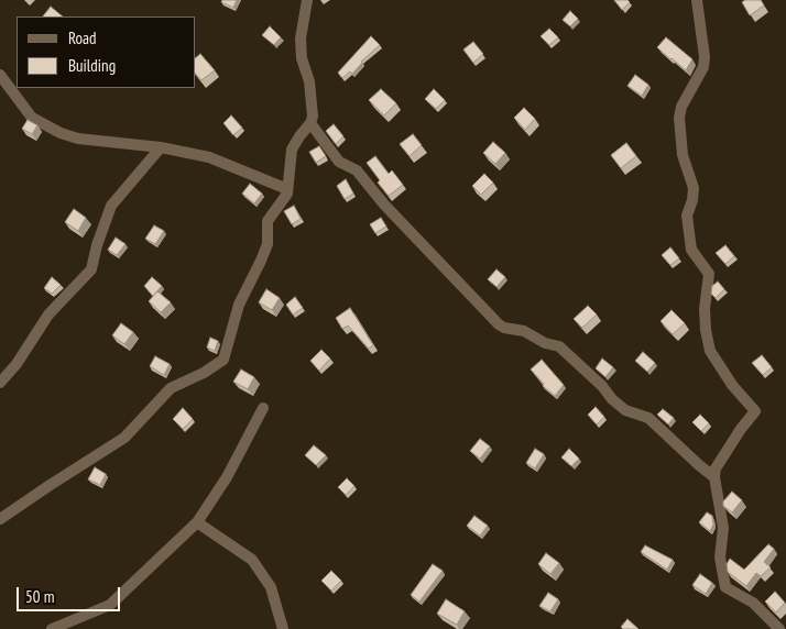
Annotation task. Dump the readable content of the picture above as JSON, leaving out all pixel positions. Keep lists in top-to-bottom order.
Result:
{
  "legend": ["Road", "Building"],
  "scale_bar": "50 m"
}
